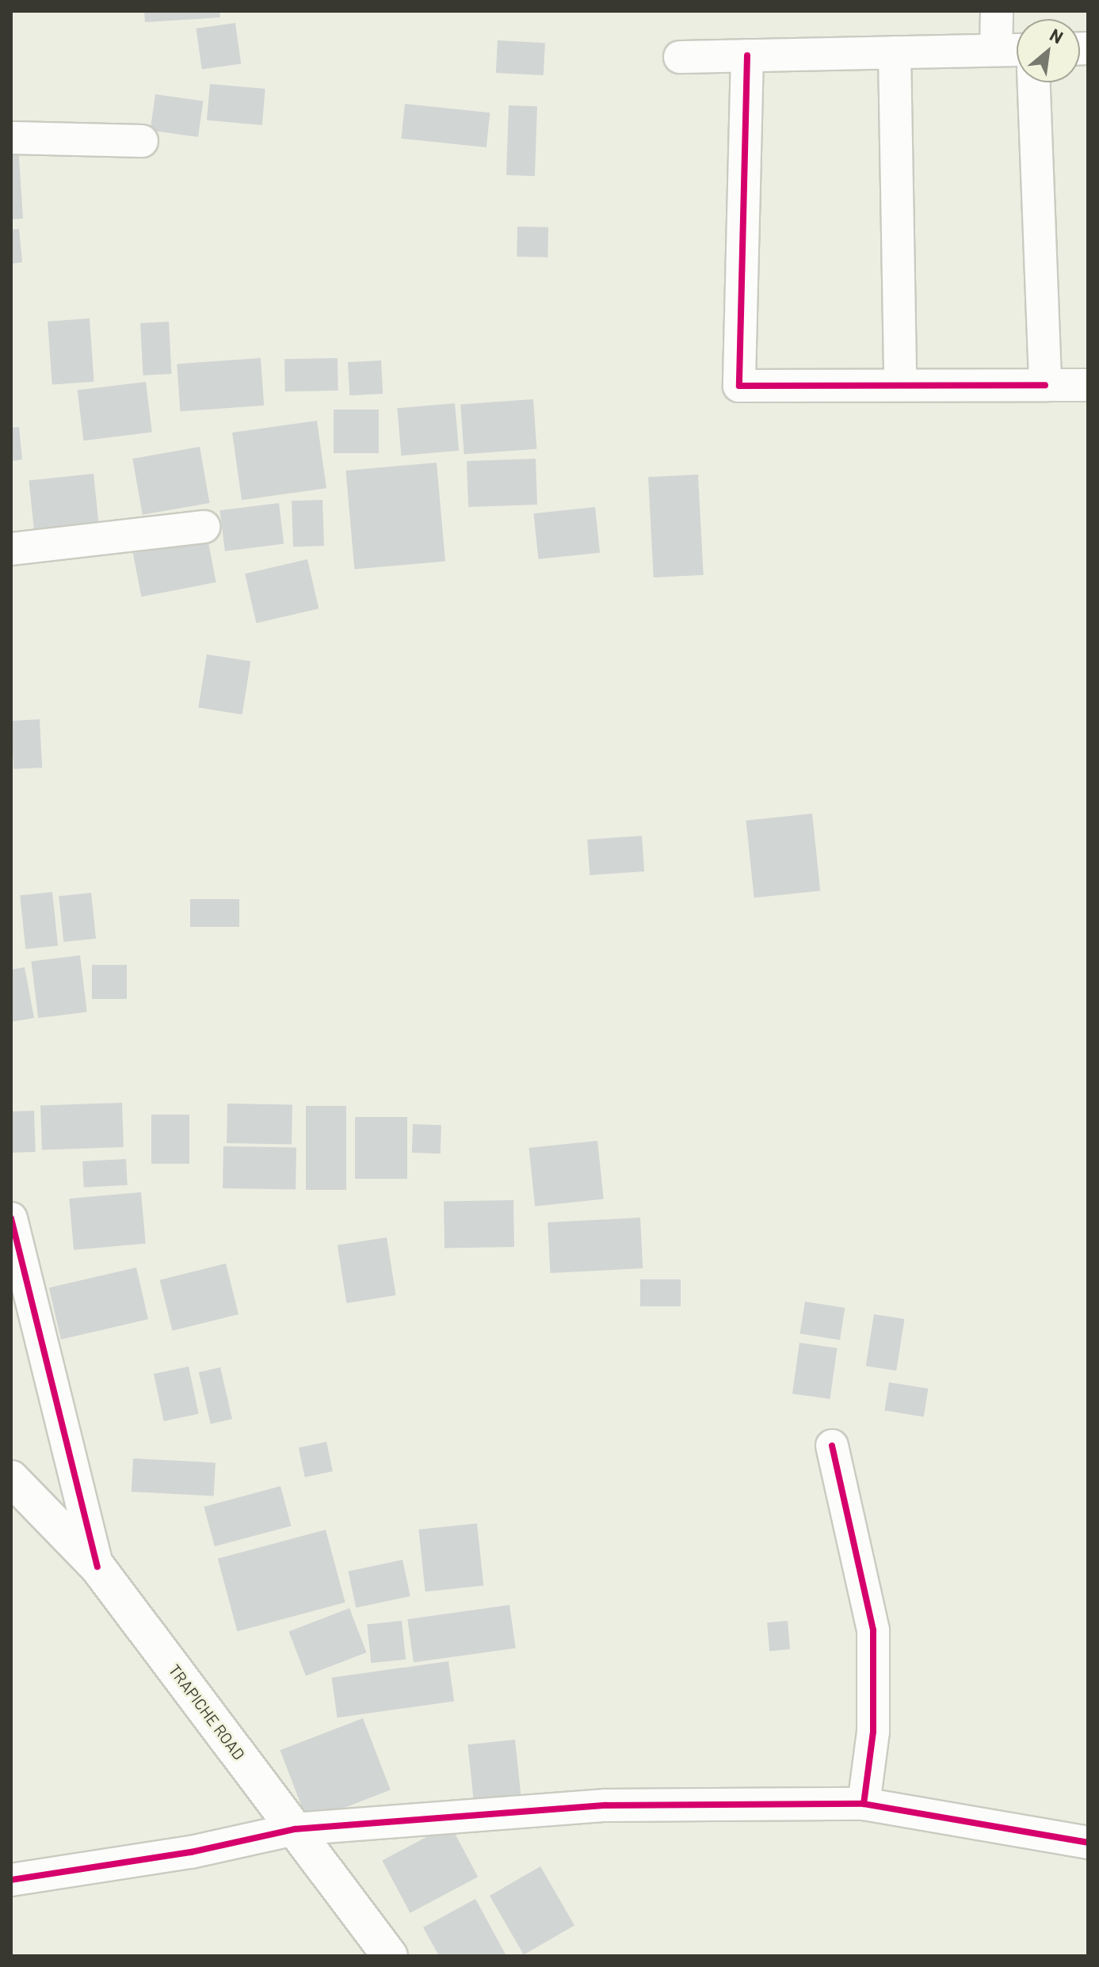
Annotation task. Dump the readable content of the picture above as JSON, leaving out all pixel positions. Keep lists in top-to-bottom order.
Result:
{
  "streets": {
    "street": ["TRAPICHE ROAD"]
  },
  "north": "top right"
}
